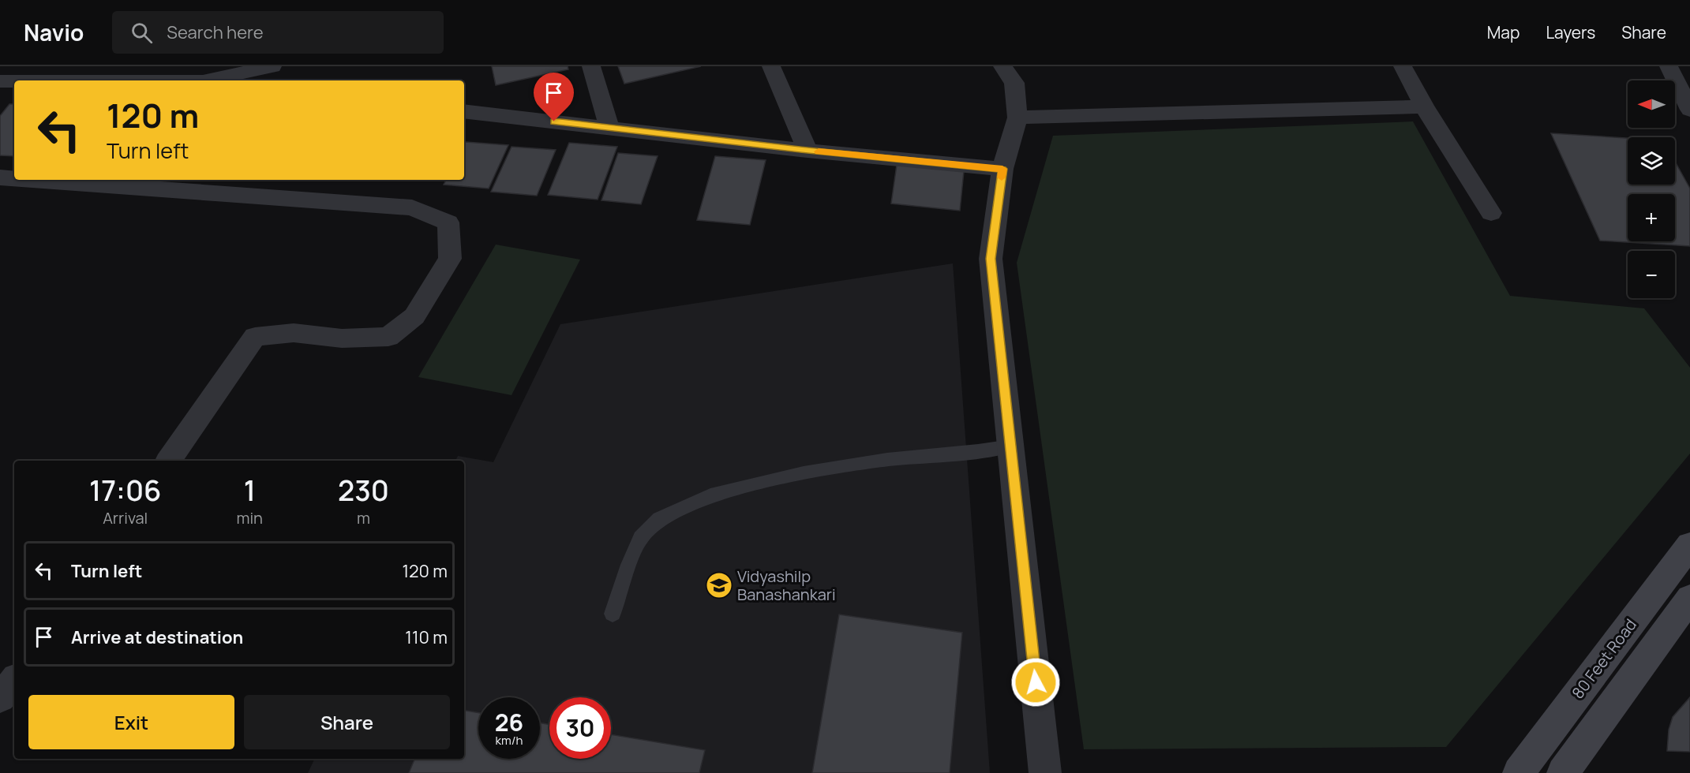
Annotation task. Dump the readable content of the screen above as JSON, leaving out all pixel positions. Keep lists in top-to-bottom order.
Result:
{
  "streets": {
    "main road": ["80 Feet Road"]
  },
  "places": {
    "school or university": ["Vidyashilp Banashankari"]
  },
  "north": "left",
  "page": {
    "header": "Navio",
    "search": "Search here",
    "nav": ["Map", "Layers", "Share"],
    "map_buttons": ["+", "−"],
    "turn": ["120 m", "Turn left"],
    "eta": [
      "17:06",
      "Arrival",
      "1",
      "min",
      "230",
      "m"
    ],
    "list": [
      {
        "name": "Turn left",
        "value": "120 m"
      },
      {
        "name": "Arrive at destination",
        "value": "110 m"
      }
    ],
    "buttons": ["Exit", "Share"],
    "speed": "26 km/h",
    "limit": "30"
  }
}
